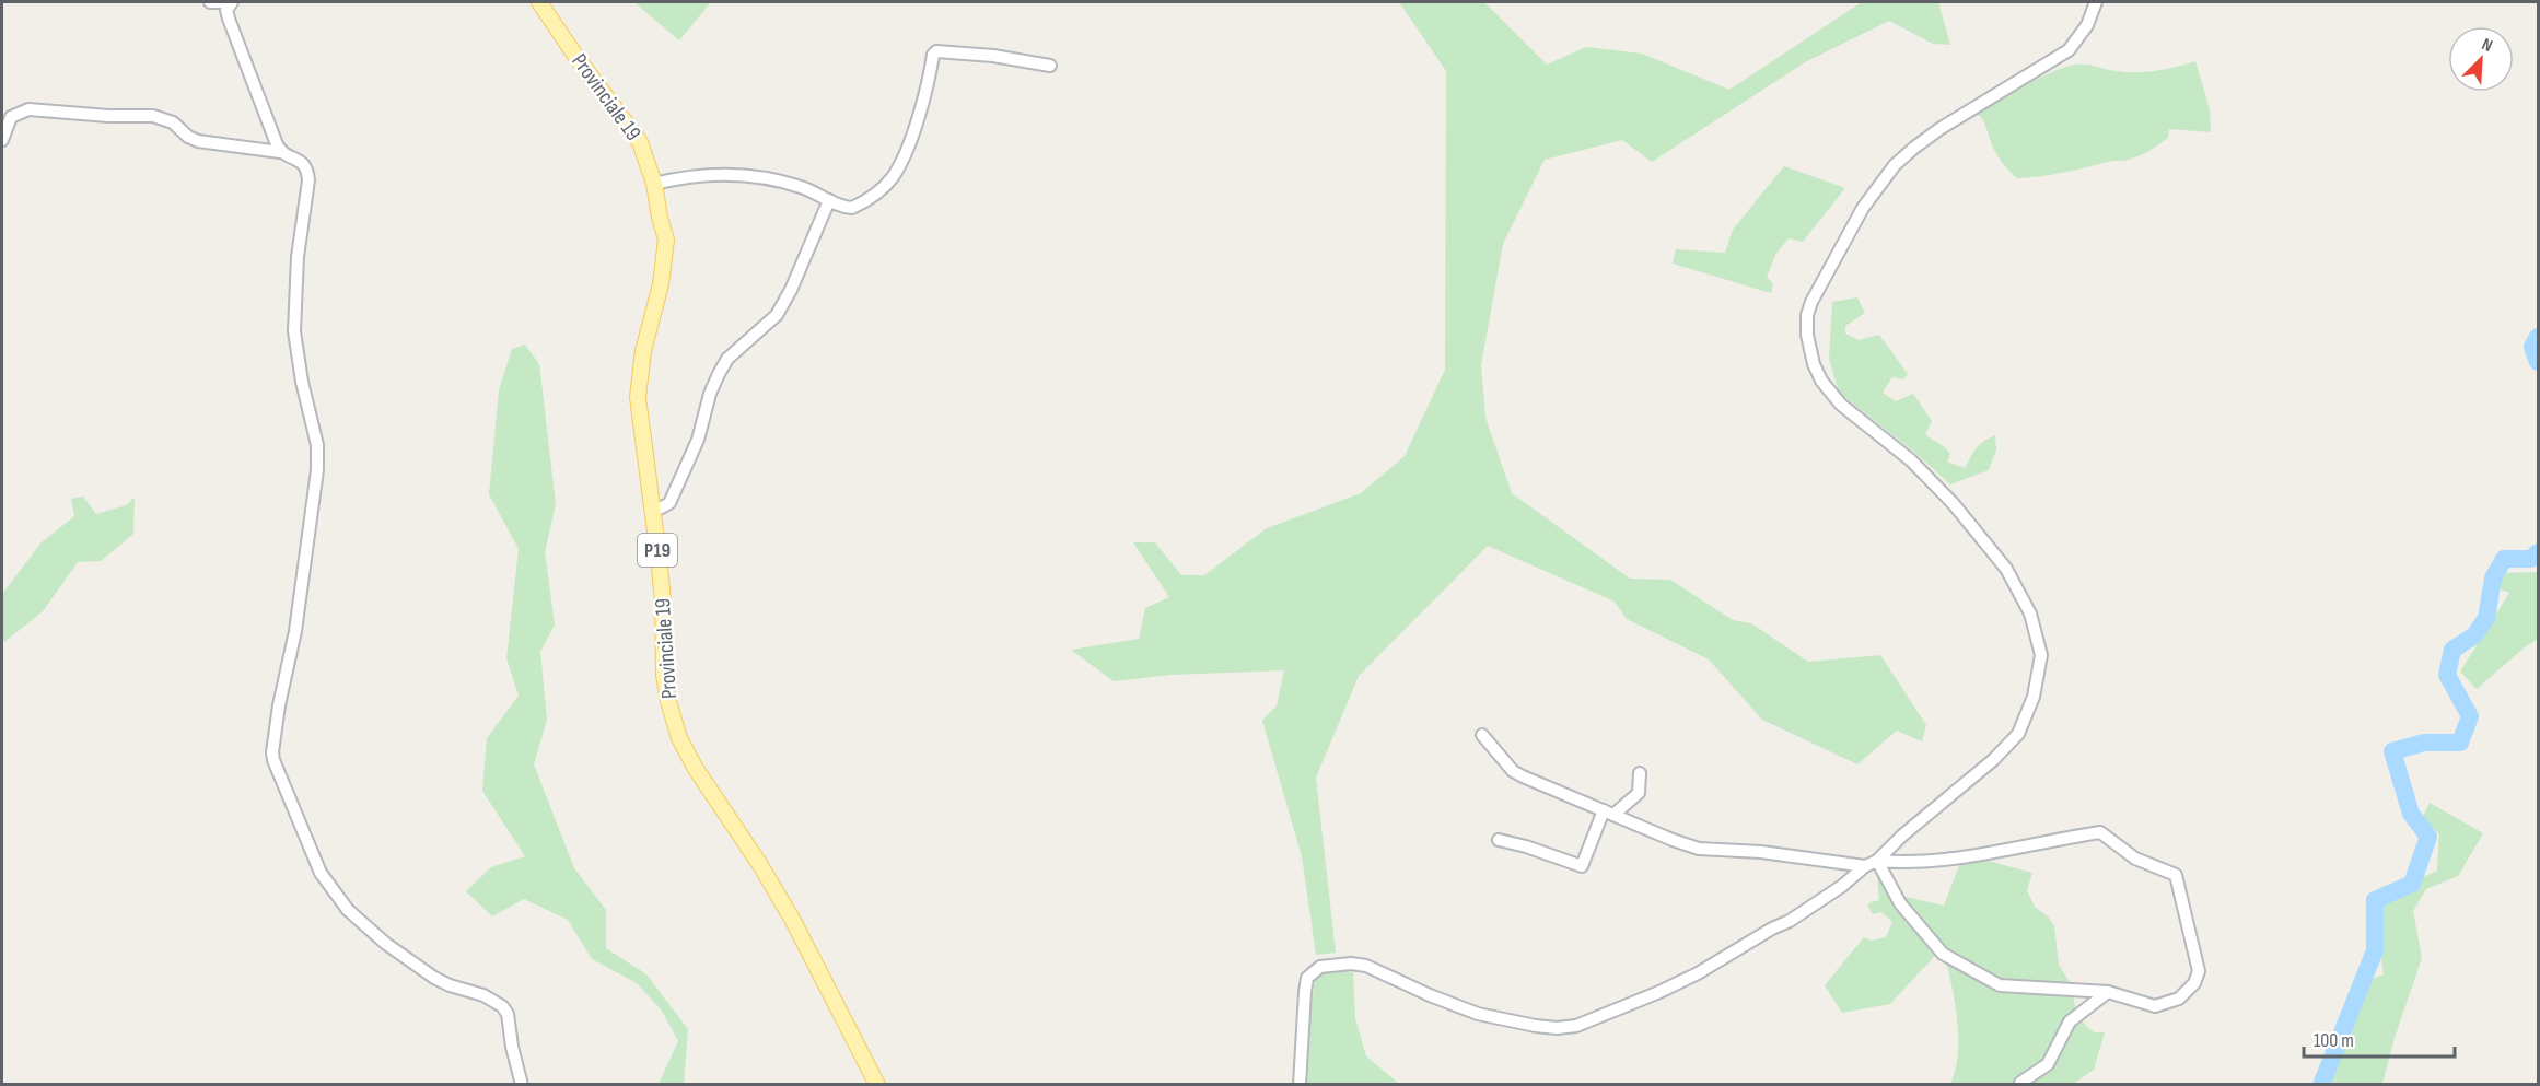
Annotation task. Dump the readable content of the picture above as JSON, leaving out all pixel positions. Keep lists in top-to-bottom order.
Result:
{
  "streets": {
    "main road": ["Provinciale 19", "P19"]
  },
  "scale_bar": "100 m",
  "north": "top right"
}
